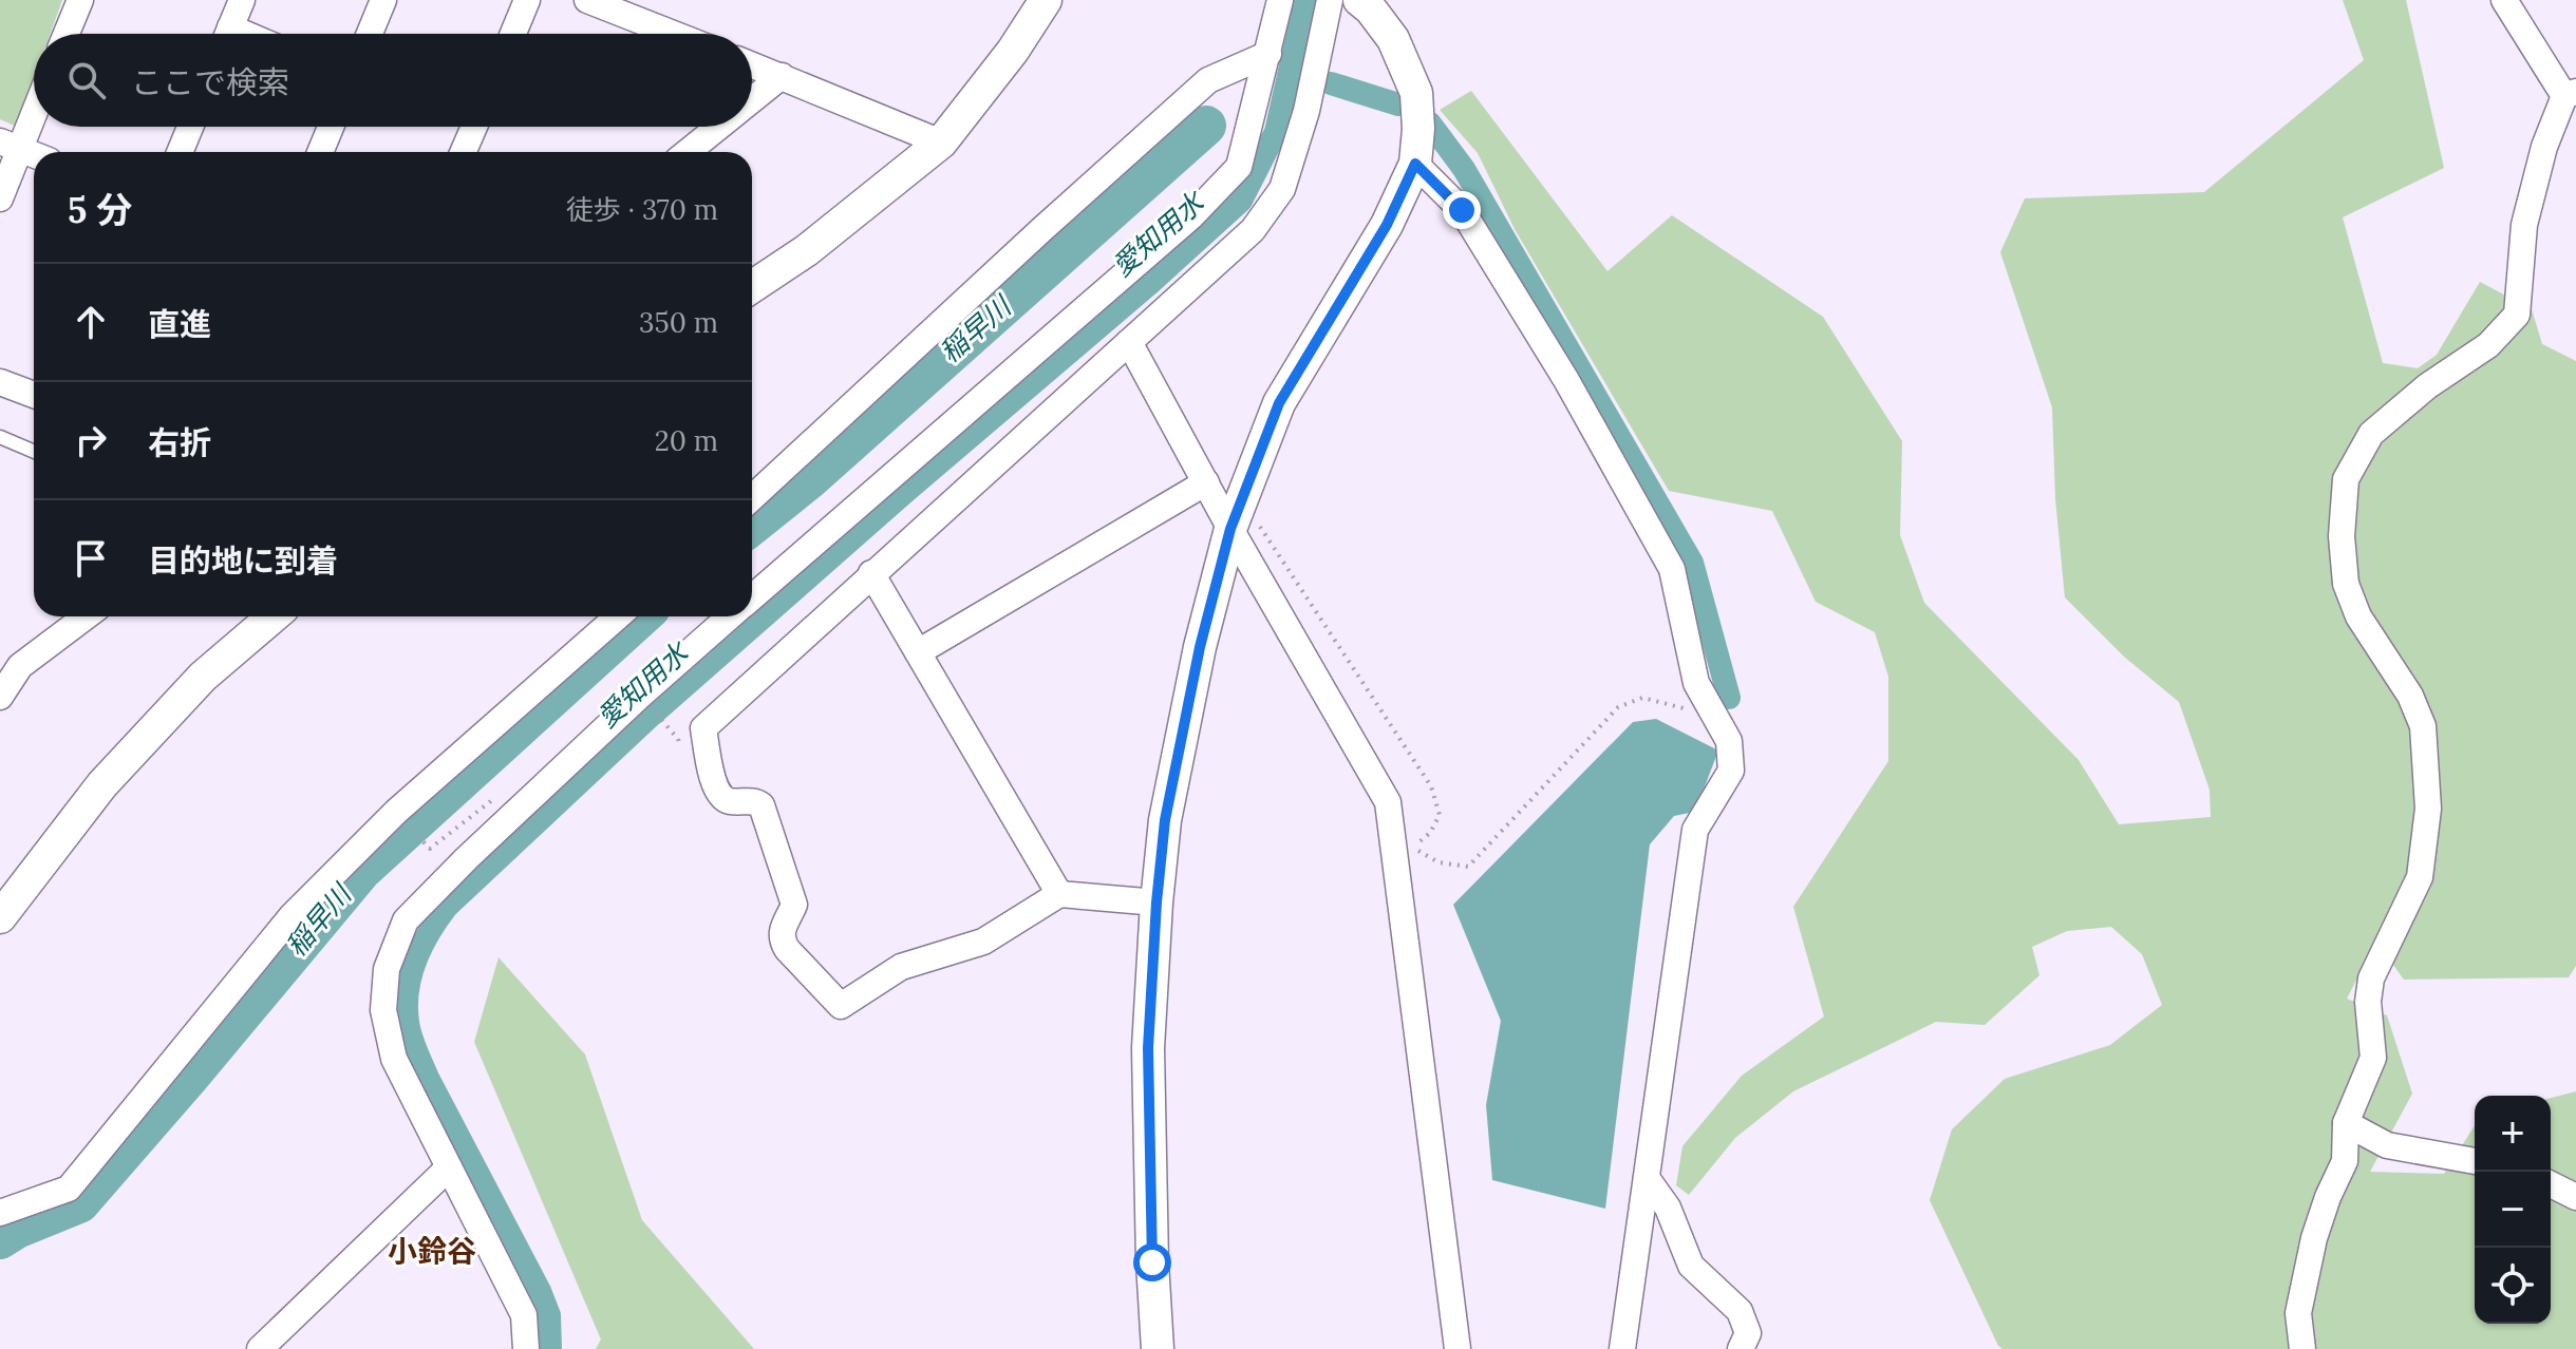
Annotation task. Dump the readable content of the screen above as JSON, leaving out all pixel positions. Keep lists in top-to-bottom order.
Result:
{
  "districts": ["小鈴谷"],
  "water": ["愛知用水", "稲早川"],
  "page": {
    "search": "ここで検索",
    "heading": ["5 分", "徒歩 · 370 m"],
    "list": [
      ["直進", "350 m"],
      ["右折", "20 m"],
      "目的地に到着"
    ],
    "map_buttons": ["+", "−"]
  }
}
